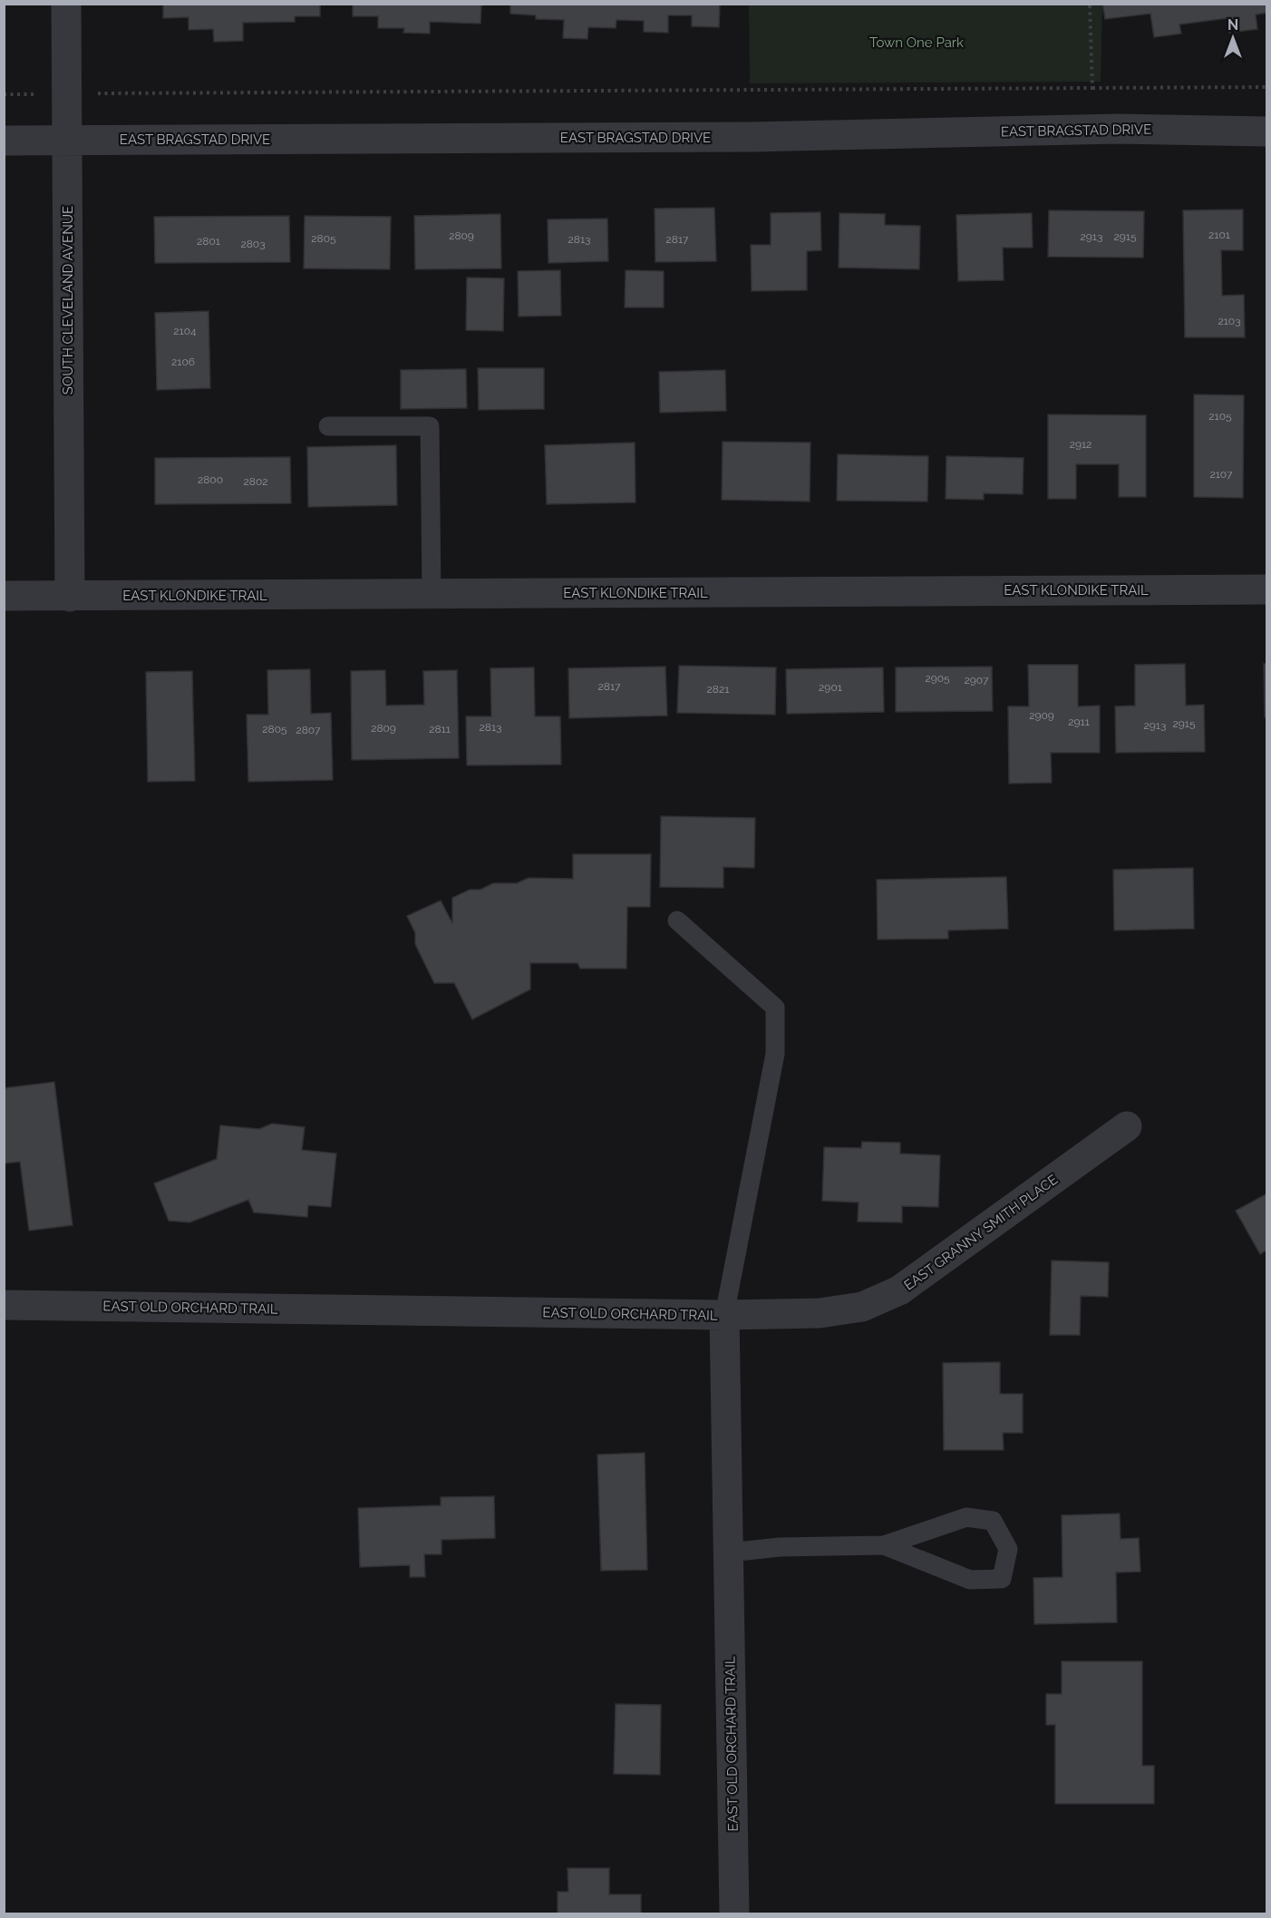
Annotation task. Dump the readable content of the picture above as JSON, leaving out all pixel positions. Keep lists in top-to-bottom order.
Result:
{
  "streets": {
    "street": [
      "EAST BRAGSTAD DRIVE",
      "SOUTH CLEVELAND AVENUE",
      "EAST KLONDIKE TRAIL",
      "EAST GRANNY SMITH PLACE",
      "EAST OLD ORCHARD TRAIL"
    ]
  },
  "crossings": [
    ["EAST BRAGSTAD DRIVE", "SOUTH CLEVELAND AVENUE"],
    ["SOUTH CLEVELAND AVENUE", "EAST KLONDIKE TRAIL"],
    ["EAST GRANNY SMITH PLACE", "EAST OLD ORCHARD TRAIL"]
  ],
  "parks": ["Town One Park"],
  "house_numbers": [
    "2101",
    "2809",
    "2913",
    "2915",
    "2805",
    "2813",
    "2817",
    "2801",
    "2803",
    "2103",
    "2104",
    "2106",
    "2105",
    "2912",
    "2107",
    "2800",
    "2802",
    "2905",
    "2907",
    "2817",
    "2901",
    "2821",
    "2909",
    "2911",
    "2915",
    "2913",
    "2813",
    "2809",
    "2805",
    "2811",
    "2807"
  ],
  "north": "top"
}
